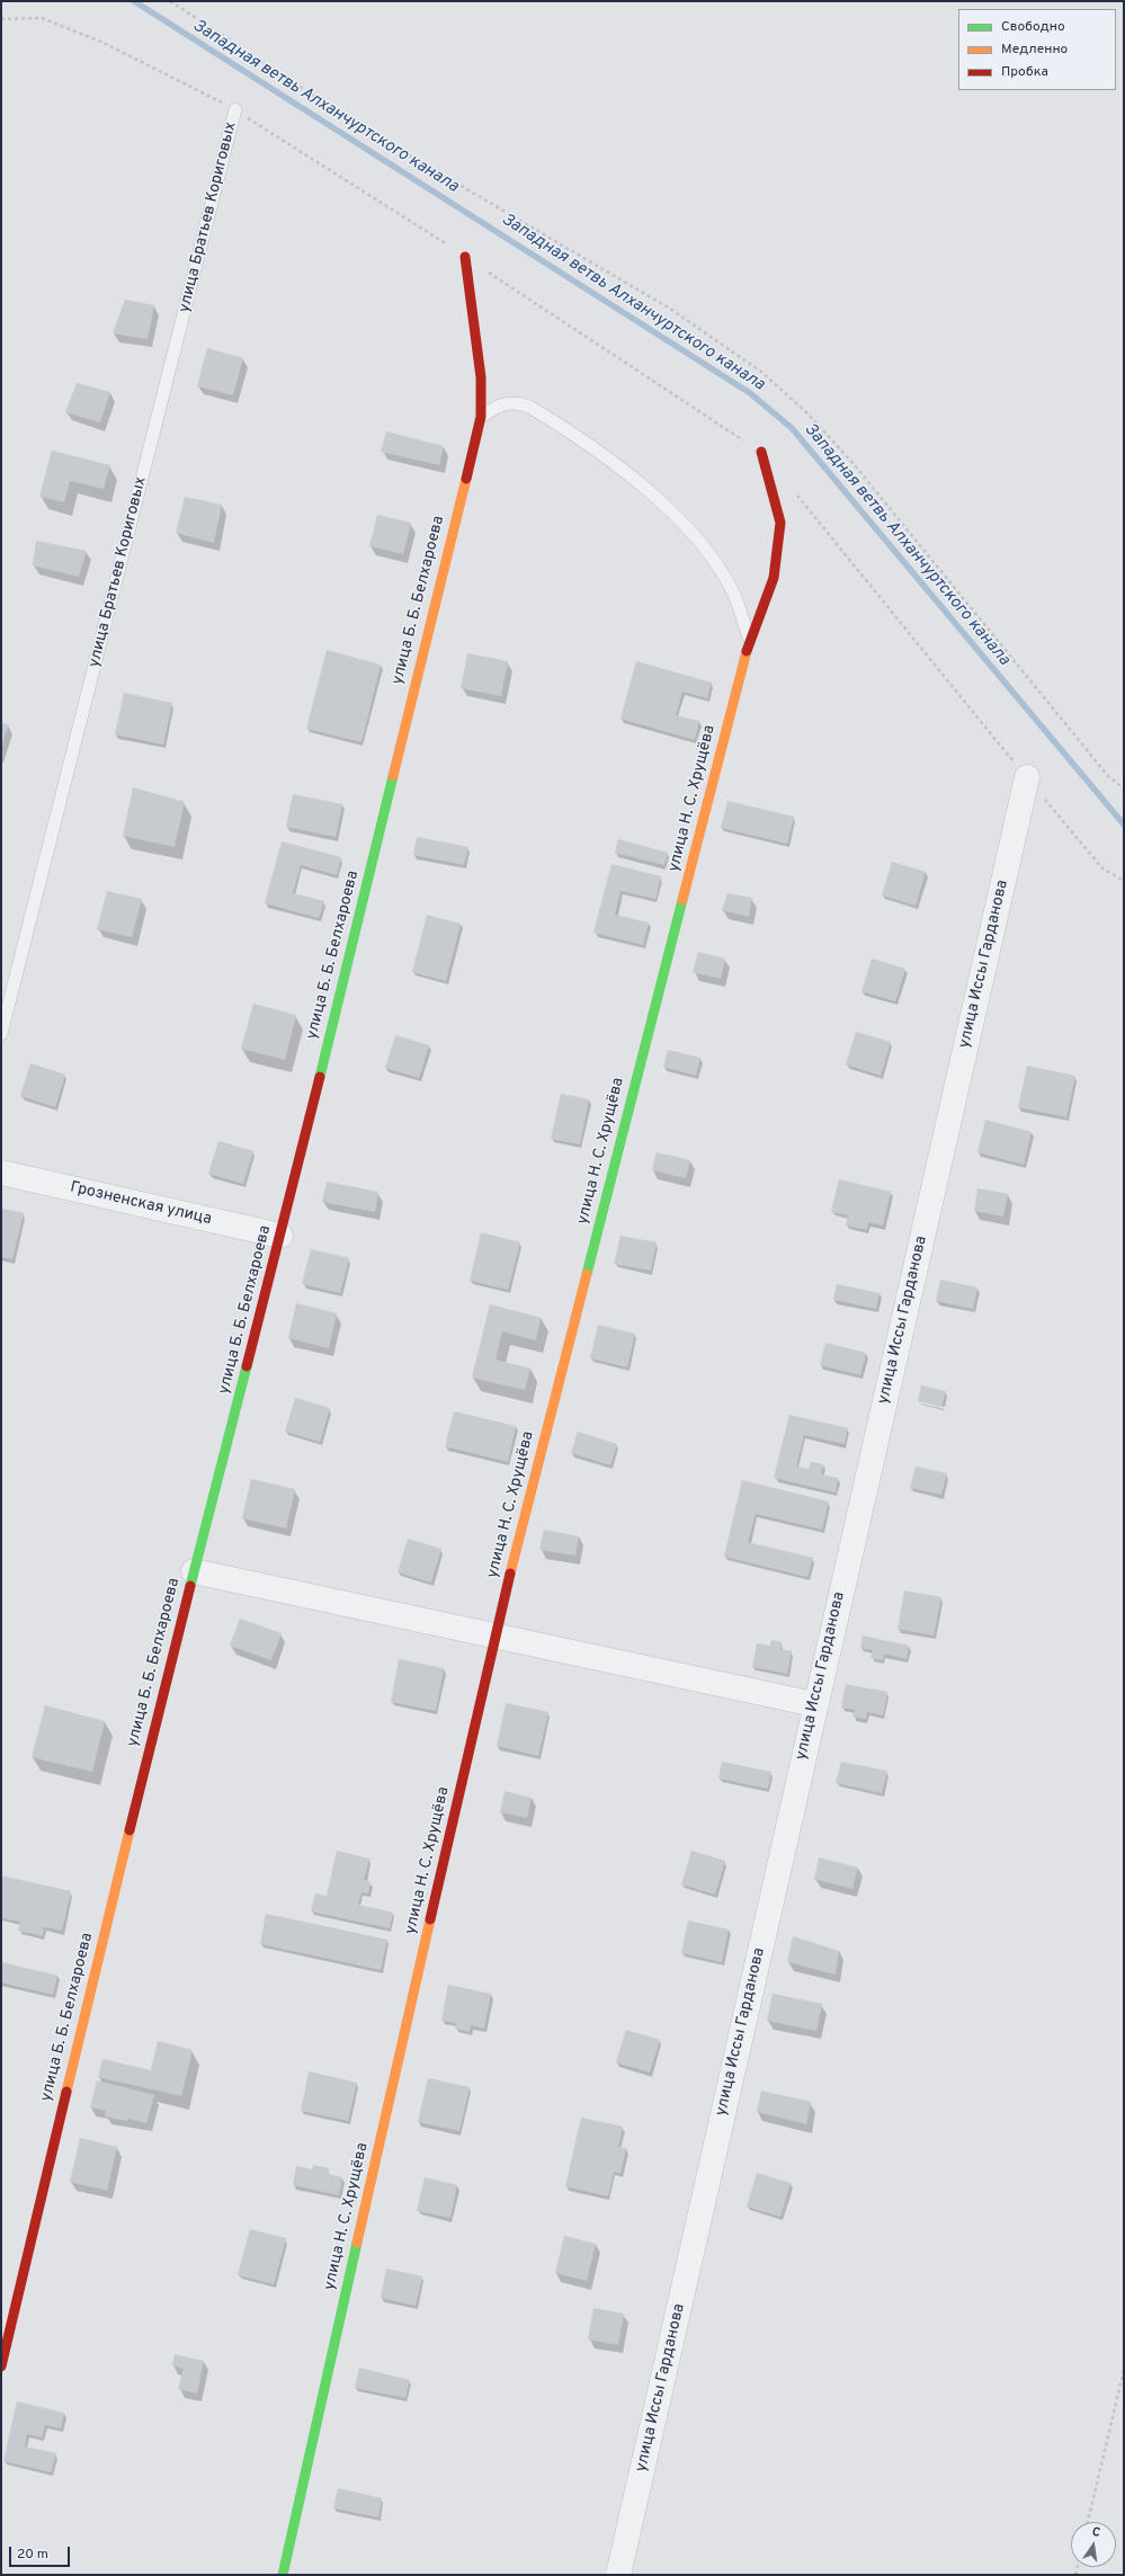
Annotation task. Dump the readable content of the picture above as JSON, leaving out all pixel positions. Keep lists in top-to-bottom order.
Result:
{
  "streets": {
    "street": [
      "улица Б. Б. Белхароева",
      "улица Н. С. Хрущёва",
      "улица Иссы Гарданова",
      "Грозненская улица"
    ],
    "lane": ["улица Братьев Кориговых"]
  },
  "crossings": [
    ["улица Б. Б. Белхароева", "Грозненская улица"]
  ],
  "water": ["Западная ветвь Алханчуртского канала"],
  "legend": ["Свободно", "Медленно", "Пробка"],
  "scale_bar": "20 m",
  "north": "top"
}
